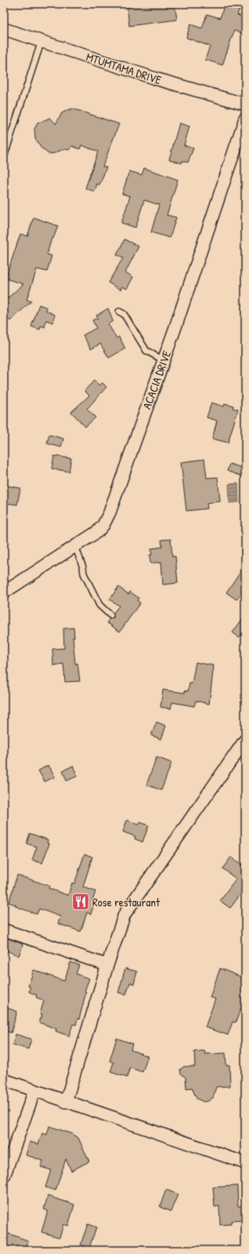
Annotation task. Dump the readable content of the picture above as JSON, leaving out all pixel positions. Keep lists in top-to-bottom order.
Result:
{
  "streets": {
    "street": ["MTUMTAMA DRIVE", "ACACIA DRIVE"]
  },
  "places": {
    "restaurant": ["Rose restaurant"]
  }
}
